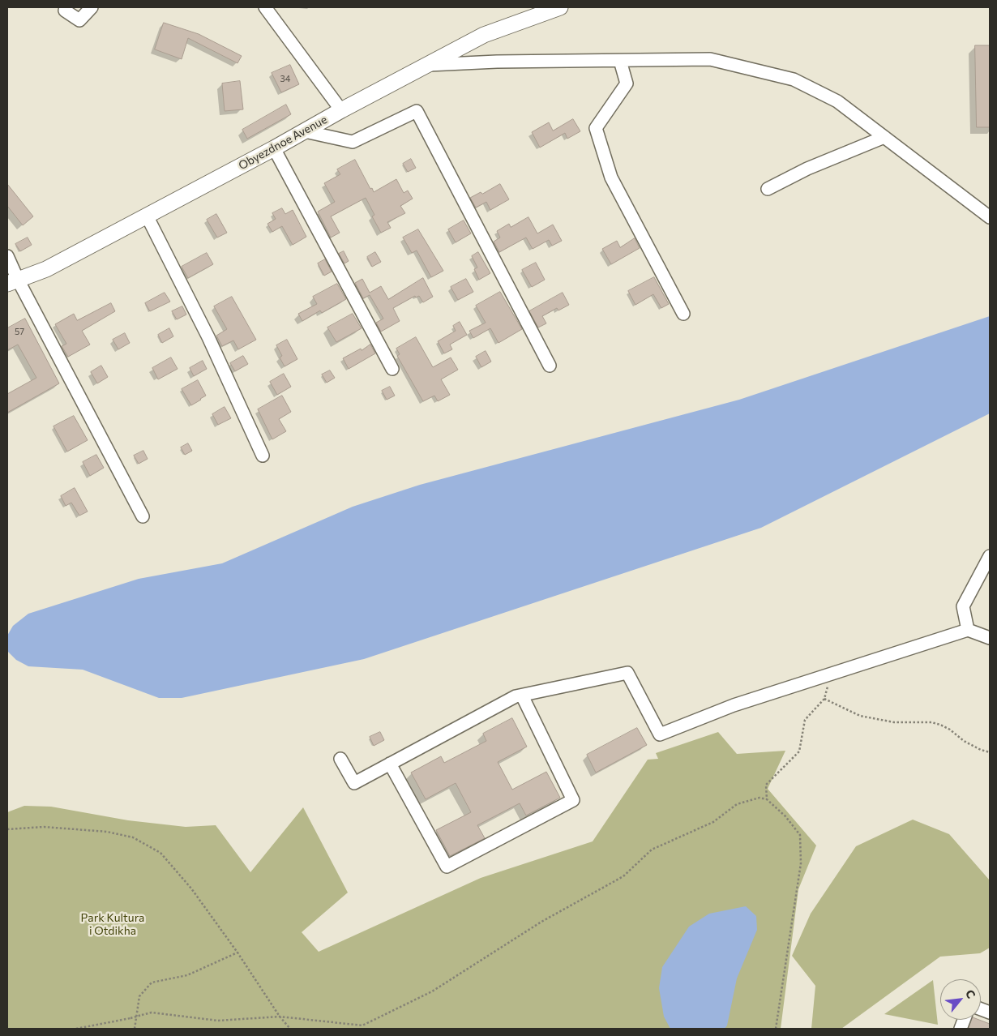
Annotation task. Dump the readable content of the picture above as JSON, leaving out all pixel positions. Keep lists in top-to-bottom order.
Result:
{
  "streets": {
    "main road": ["Obyezdnoe Avenue"]
  },
  "parks": ["Park Kultura i Otdikha"],
  "house_numbers": ["34", "57"],
  "north": "top right"
}
